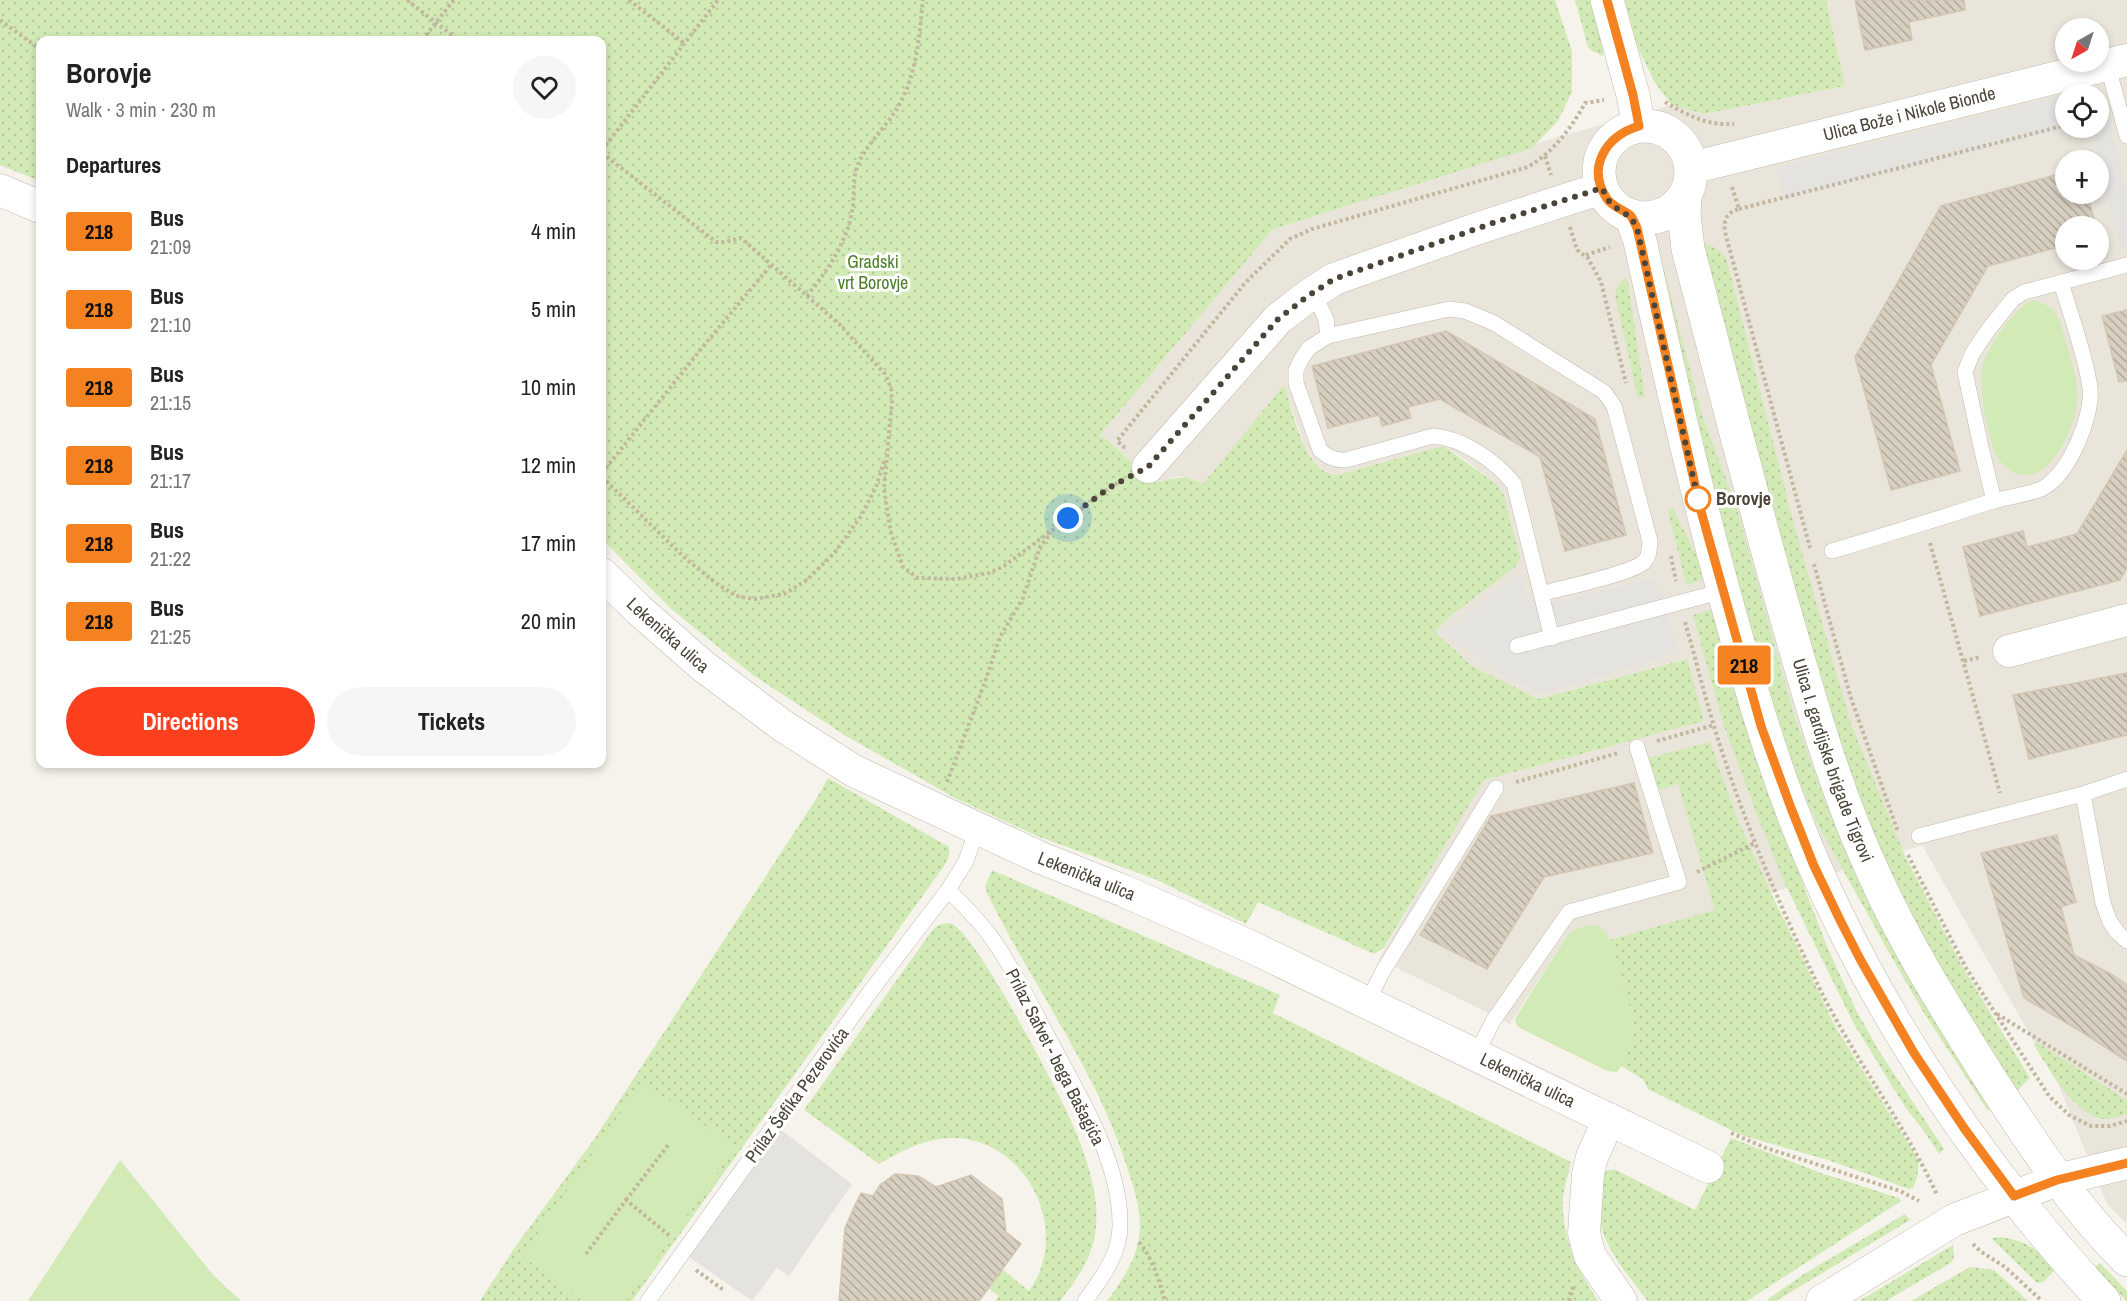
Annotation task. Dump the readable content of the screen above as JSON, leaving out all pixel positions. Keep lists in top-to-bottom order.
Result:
{
  "streets": {
    "street": ["Ulica Bože i Nikole Bionde", "Lekenička ulica", "Ulica I. gardijske brigade Tigrovi"],
    "lane": ["Prilaz Safvet - bega Bašagića", "Prilaz Šefika Pezerovića"]
  },
  "crossings": [
    ["Ulica Bože i Nikole Bionde", "Ulica I. gardijske brigade Tigrovi"],
    ["Prilaz Safvet - bega Bašagića", "Prilaz Šefika Pezerovića"]
  ],
  "parks": ["Gradski vrt Borovje"],
  "places": ["Borovje"],
  "lines": ["bus line 218"],
  "north": "bottom left",
  "page": {
    "on_map": "218",
    "map_buttons": ["+", "−"],
    "heading": [
      ["Borovje", "Walk · 3 min · 230 m"],
      "Departures"
    ],
    "list": [
      {
        "mark": "218",
        "name": "Bus",
        "note": "21:09",
        "value": "4 min"
      },
      {
        "mark": "218",
        "name": "Bus",
        "note": "21:10",
        "value": "5 min"
      },
      {
        "mark": "218",
        "name": "Bus",
        "note": "21:15",
        "value": "10 min"
      },
      {
        "mark": "218",
        "name": "Bus",
        "note": "21:17",
        "value": "12 min"
      },
      {
        "mark": "218",
        "name": "Bus",
        "note": "21:22",
        "value": "17 min"
      },
      {
        "mark": "218",
        "name": "Bus",
        "note": "21:25",
        "value": "20 min"
      }
    ],
    "buttons": ["Directions", "Tickets"]
  }
}
